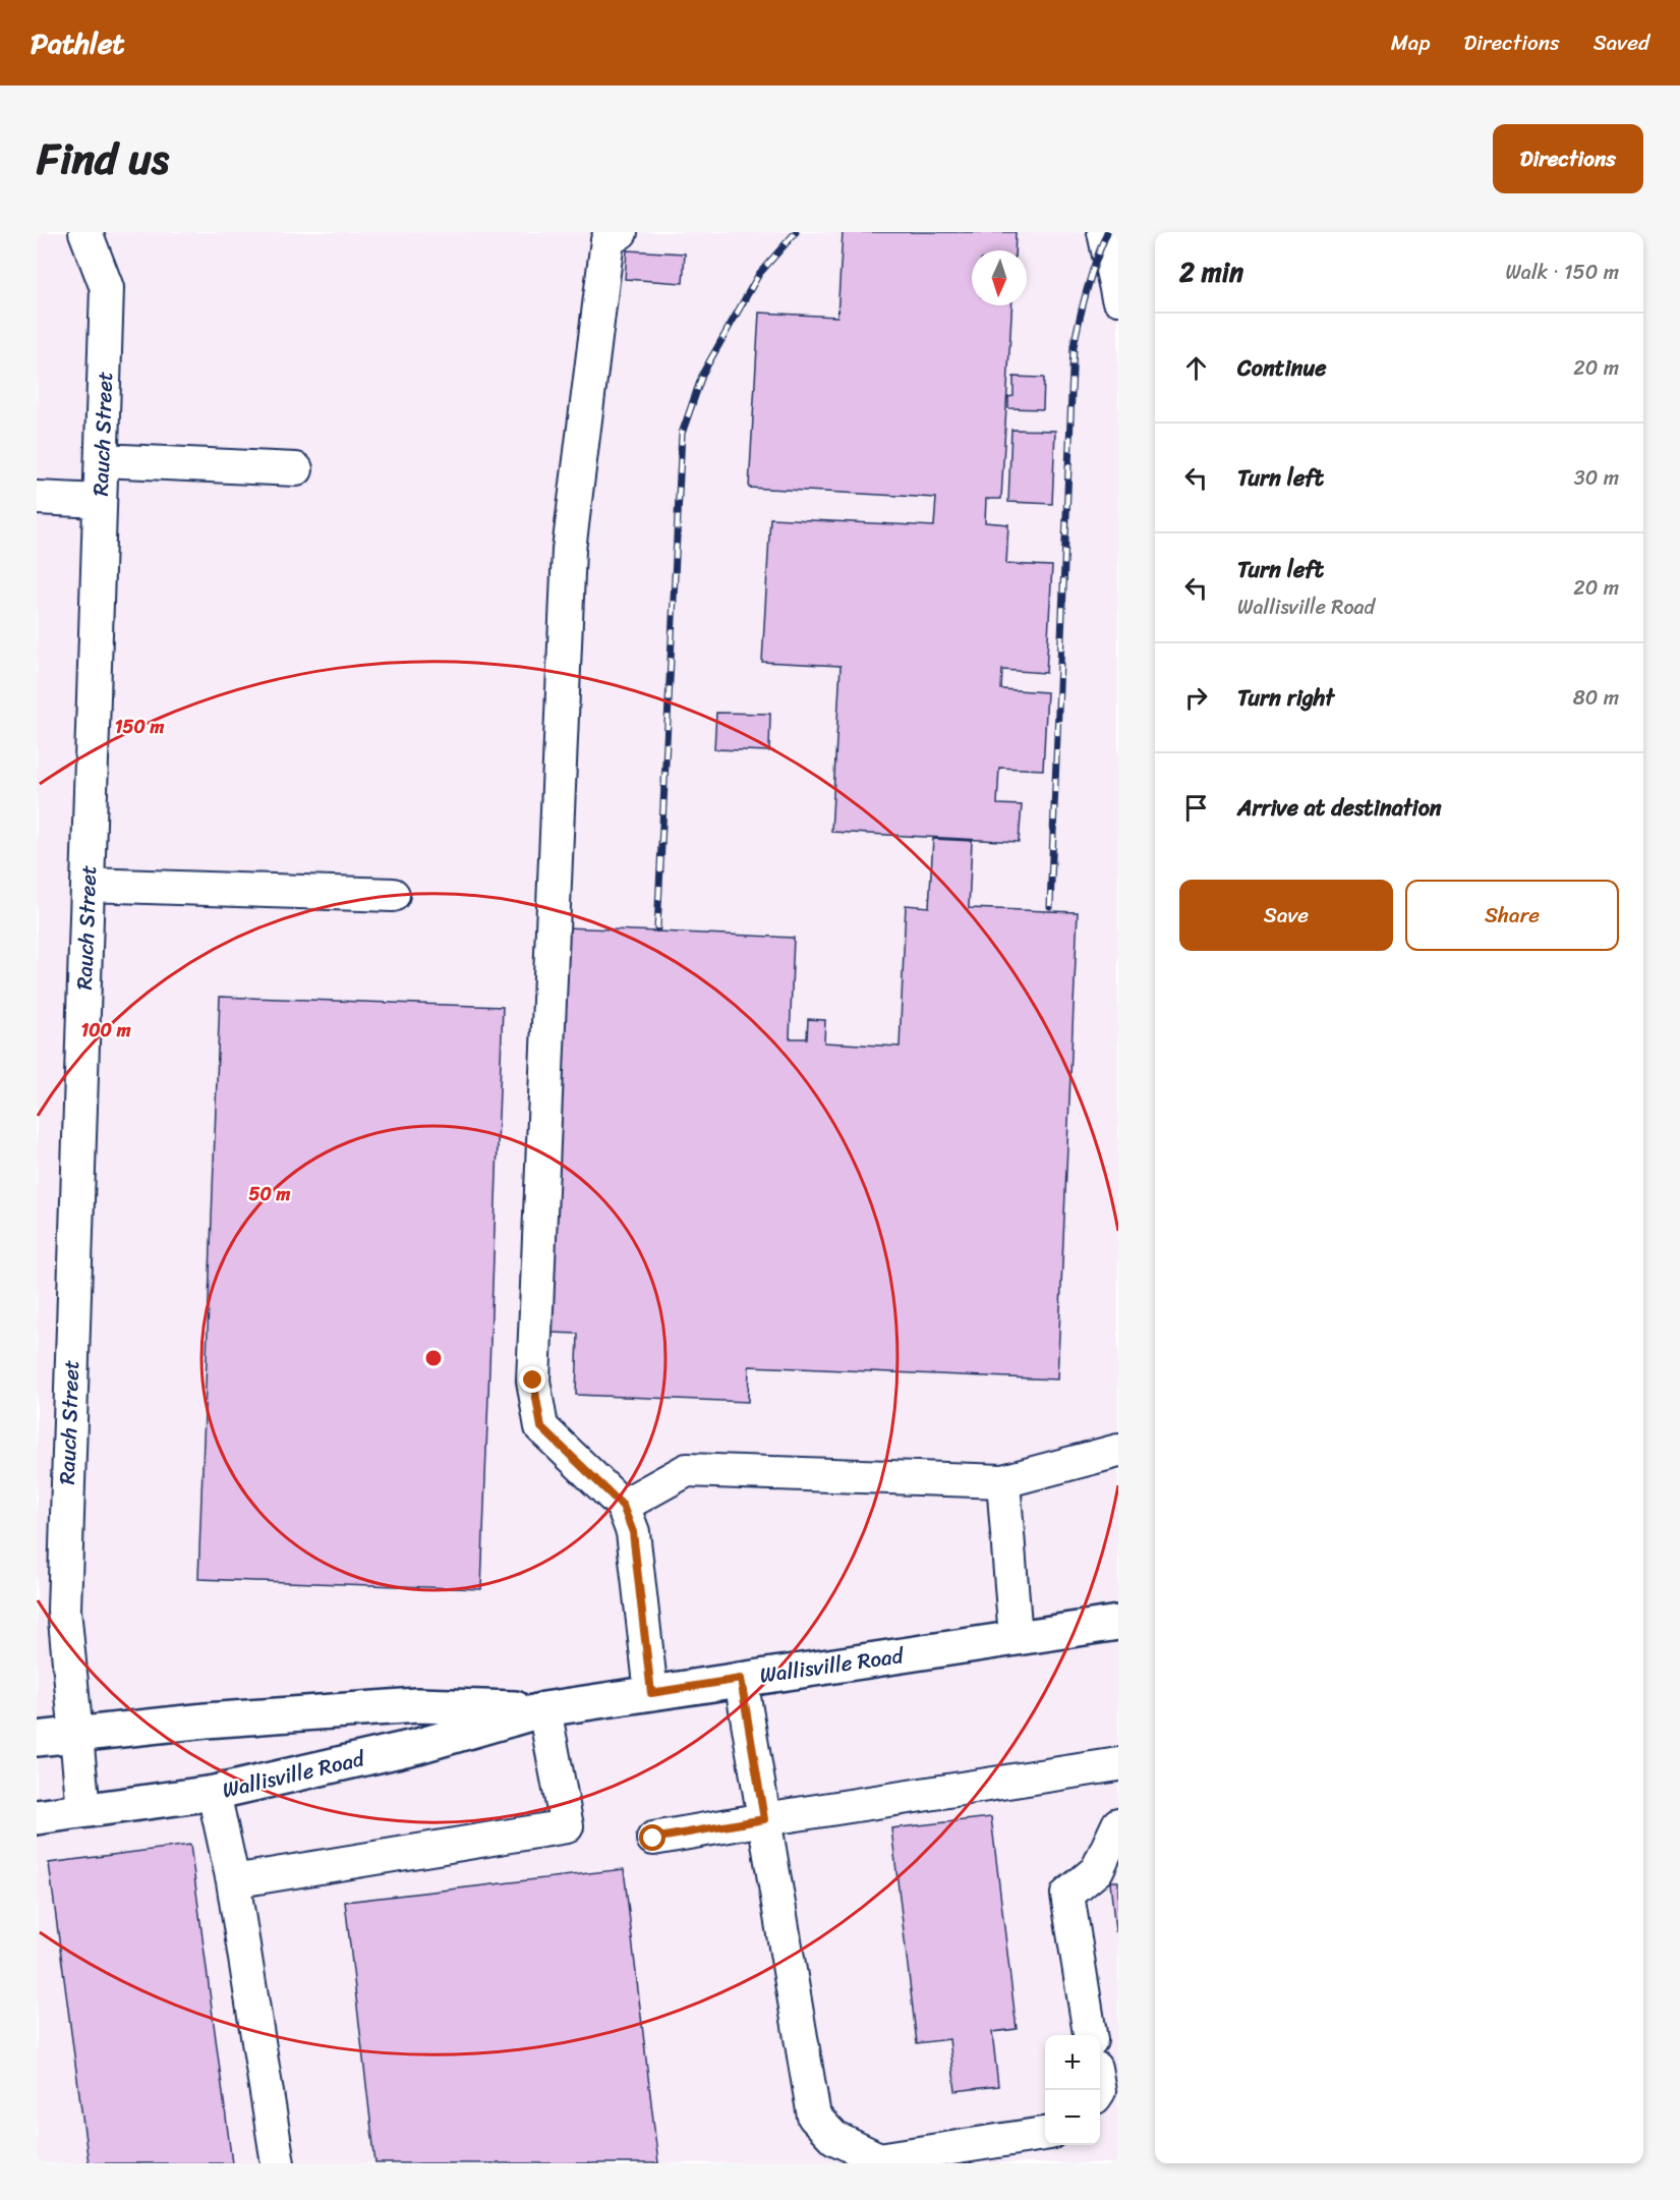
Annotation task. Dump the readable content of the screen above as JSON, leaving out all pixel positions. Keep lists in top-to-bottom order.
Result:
{
  "streets": {
    "main road": ["Wallisville Road"],
    "street": ["Rauch Street"]
  },
  "crossings": [
    ["Rauch Street", "Wallisville Road"]
  ],
  "north": "bottom",
  "page": {
    "header": "Pathlet",
    "nav": ["Map", "Directions", "Saved"],
    "title": "Find us",
    "buttons": [
      "Directions",
      ["Save", "Share"]
    ],
    "heading": ["2 min", "Walk · 150 m"],
    "list": [
      ["Continue", "20 m"],
      ["Turn left", "30 m"],
      ["Turn left", "Wallisville Road", "20 m"],
      ["Turn right", "80 m"],
      "Arrive at destination"
    ],
    "map_buttons": ["+", "−"]
  },
  "rings": ["150 m", "100 m", "50 m"]
}
